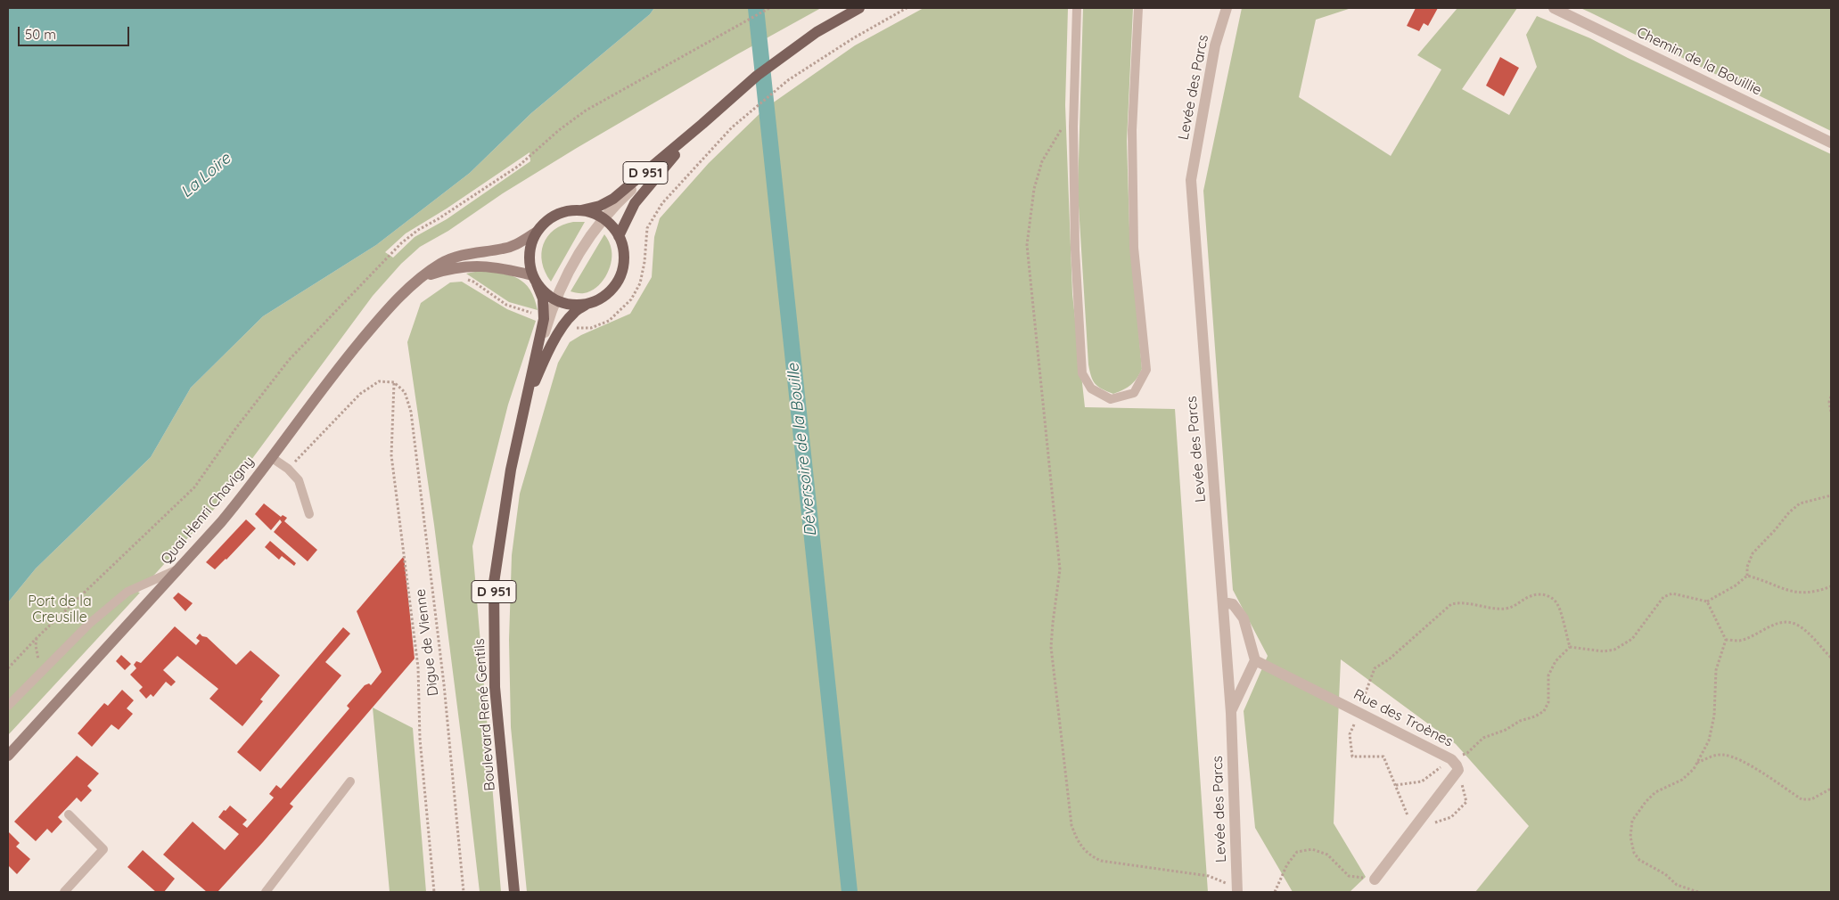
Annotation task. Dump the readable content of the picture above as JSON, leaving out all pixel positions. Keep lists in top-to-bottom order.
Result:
{
  "streets": {
    "main road": ["D 951", "Quai Henri Chavigny", "Boulevard René Gentils"],
    "street": ["Chemin de la Bouillie", "Levée des Parcs", "Rue des Troènes"],
    "path": ["Digue de Vienne"]
  },
  "crossings": [
    ["D 951", "Boulevard René Gentils"],
    ["Quai Henri Chavigny", "Boulevard René Gentils"]
  ],
  "water": ["La Loire", "Déversoire de la Bouille"],
  "parks": ["Port de la Creusille"],
  "scale_bar": "50 m"
}
